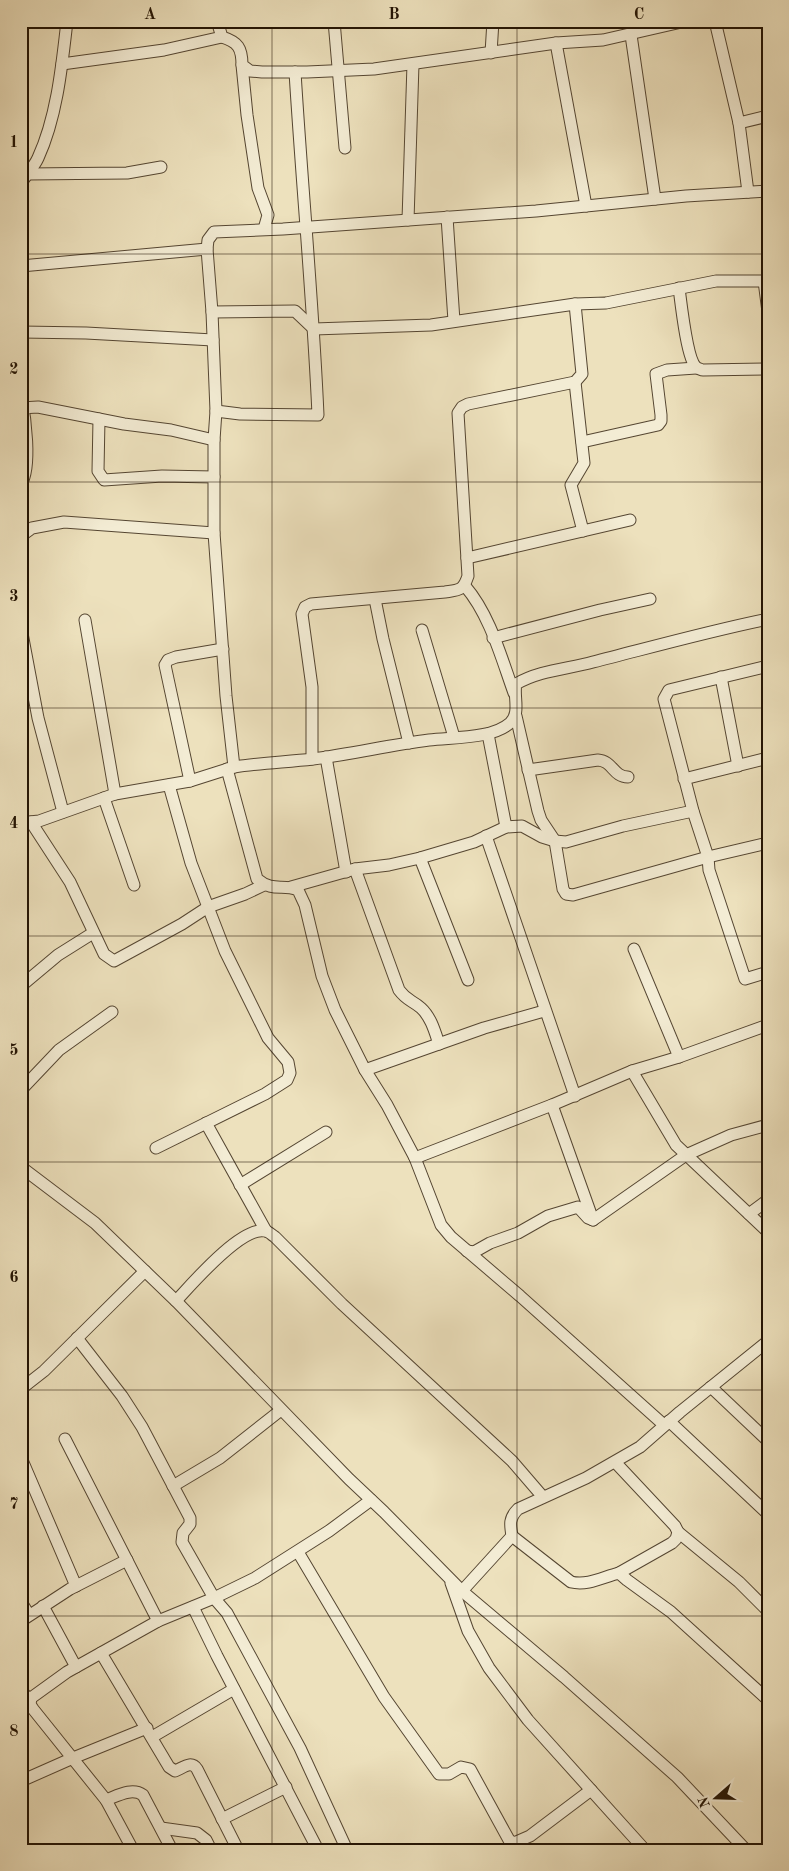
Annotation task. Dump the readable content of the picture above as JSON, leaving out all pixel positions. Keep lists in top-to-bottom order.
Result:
{
  "north": "left",
  "grid": {
    "columns": ["A", "B", "C"],
    "rows": [
      "1",
      "2",
      "3",
      "4",
      "5",
      "6",
      "7",
      "8"
    ]
  }
}
